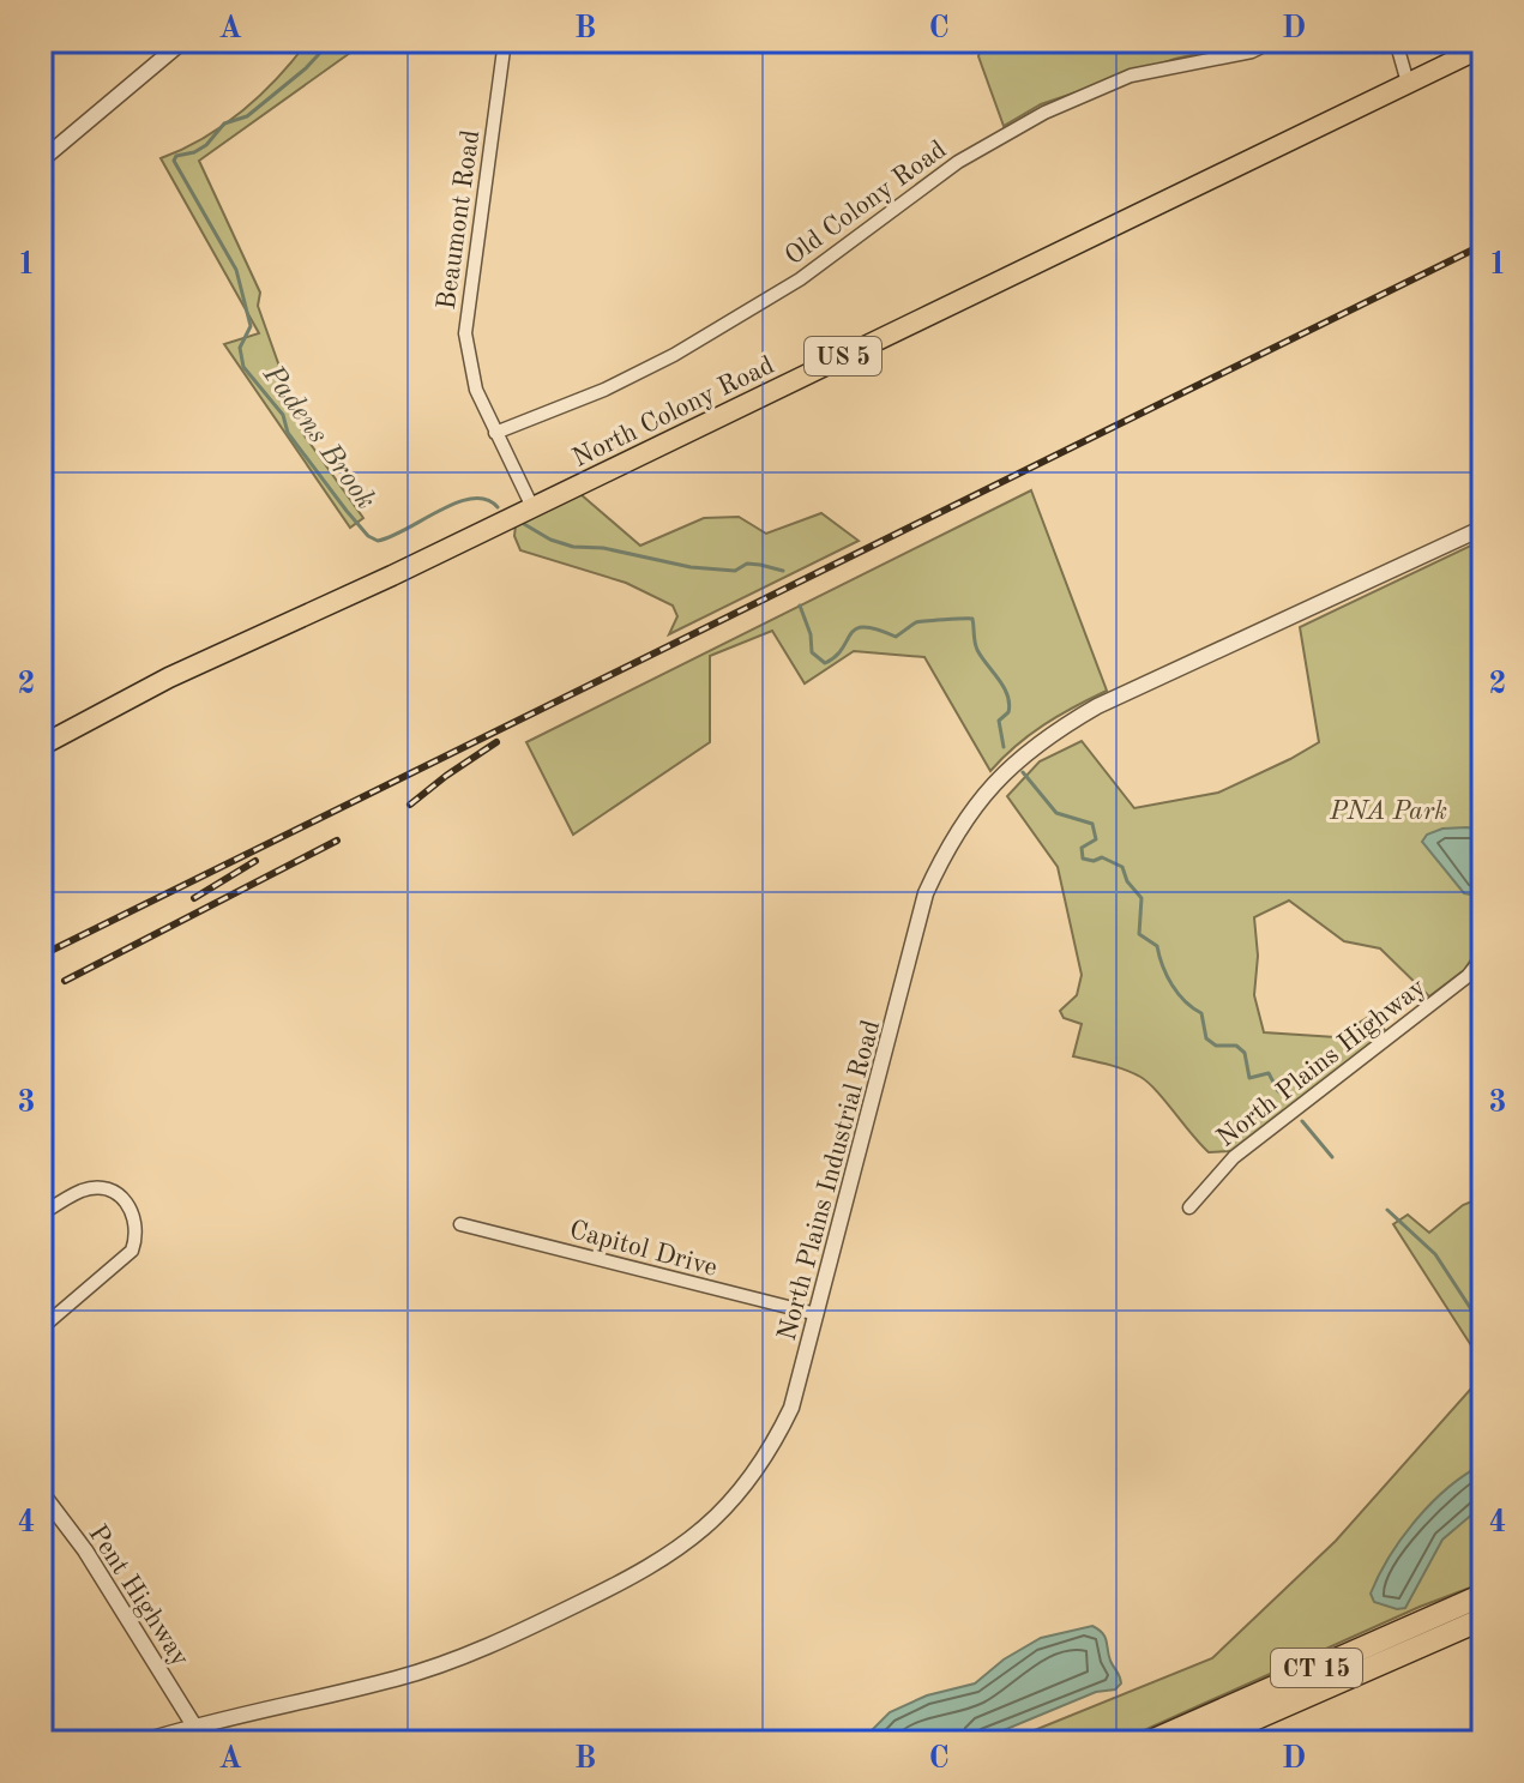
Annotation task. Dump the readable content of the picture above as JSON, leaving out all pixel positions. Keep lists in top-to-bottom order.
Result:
{
  "streets": {
    "highway": ["CT 15"],
    "main road": ["US 5", "North Colony Road"],
    "street": [
      "Old Colony Road",
      "Beaumont Road",
      "North Plains Highway",
      "North Plains Industrial Road",
      "Capitol Drive",
      "Pent Highway"
    ]
  },
  "crossings": [
    ["Old Colony Road", "Beaumont Road"],
    ["Beaumont Road", "North Colony Road"],
    ["North Plains Industrial Road", "Capitol Drive"],
    ["North Plains Industrial Road", "Pent Highway"]
  ],
  "water": ["Padens Brook"],
  "parks": ["PNA Park"],
  "grid": {
    "columns": [
      "A",
      "B",
      "C",
      "D"
    ],
    "rows": [
      "1",
      "2",
      "3",
      "4"
    ]
  }
}
